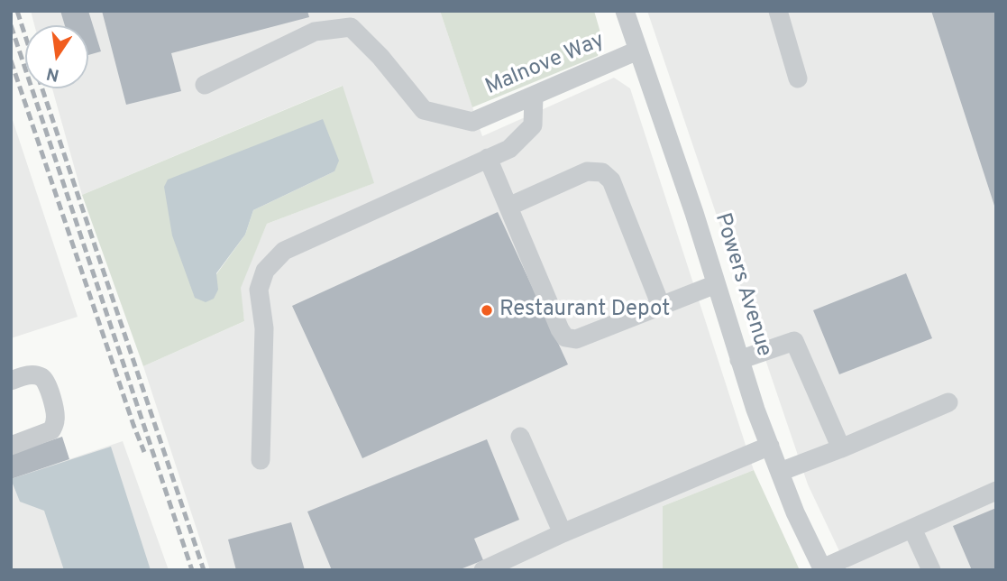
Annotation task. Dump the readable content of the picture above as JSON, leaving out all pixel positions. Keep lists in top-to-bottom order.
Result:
{
  "streets": {
    "street": ["Malnove Way", "Powers Avenue"]
  },
  "crossings": [
    ["Malnove Way", "Powers Avenue"]
  ],
  "places": ["Restaurant Depot"],
  "north": "bottom"
}
